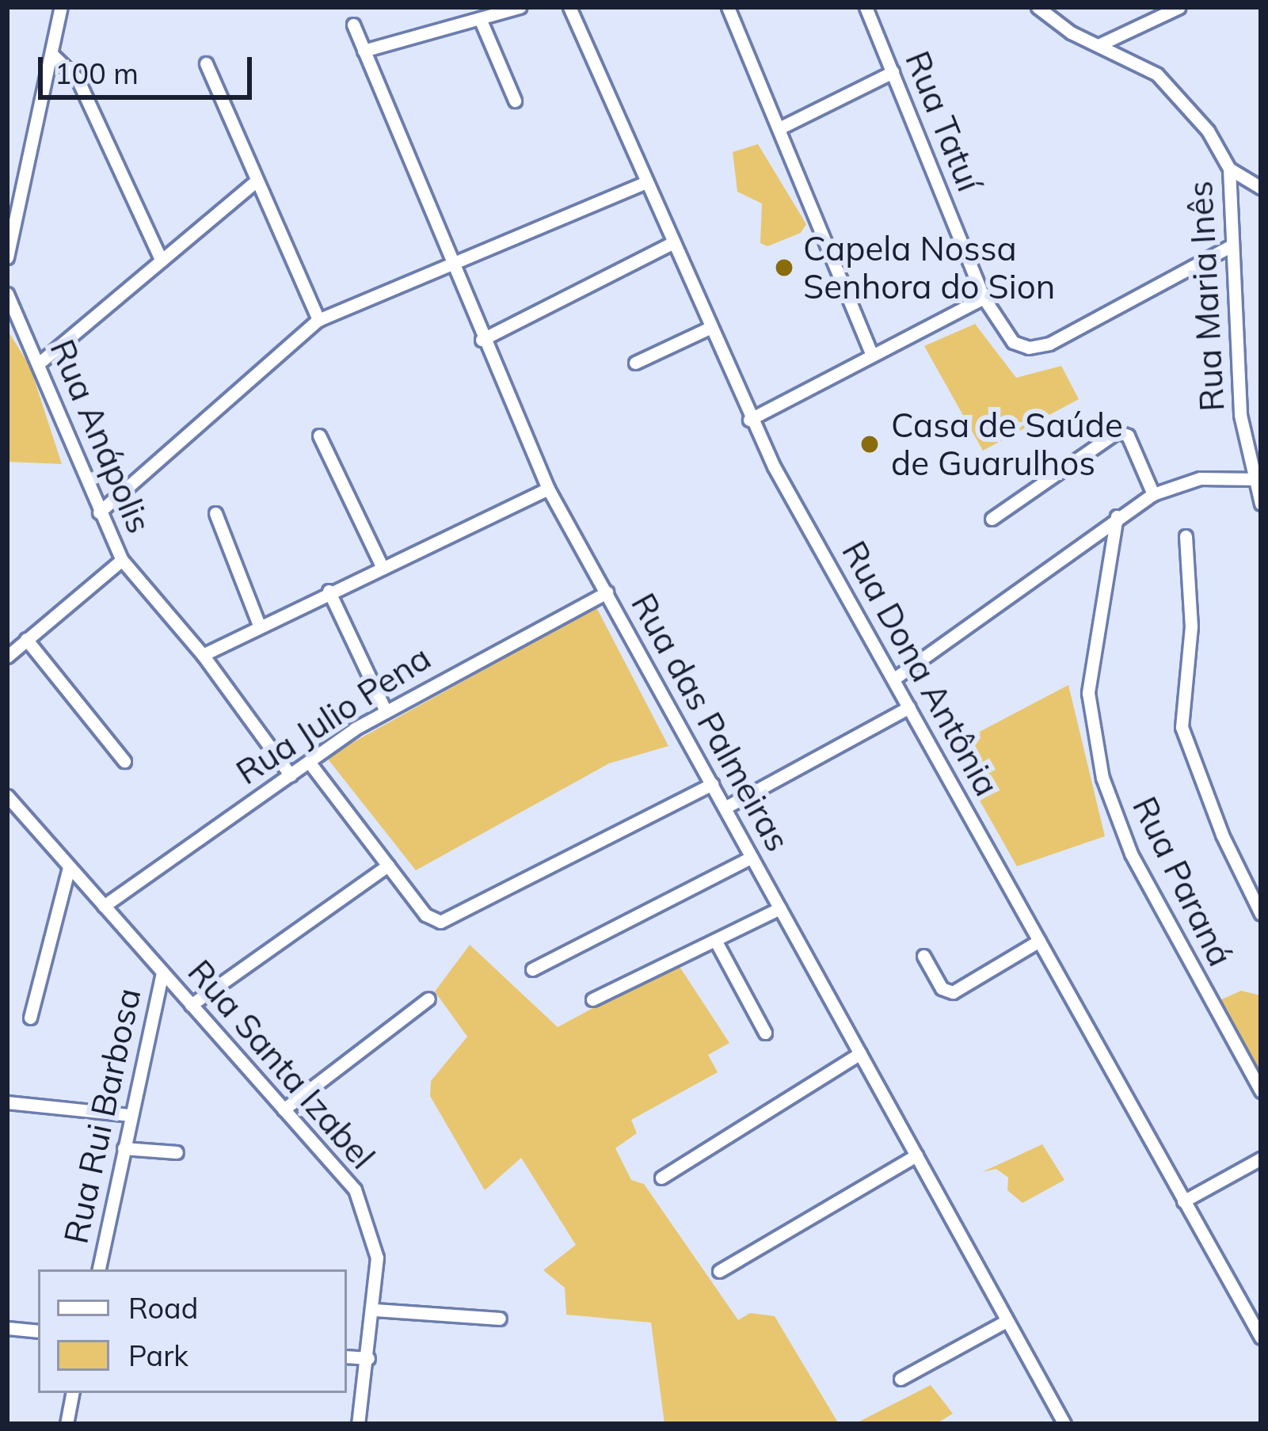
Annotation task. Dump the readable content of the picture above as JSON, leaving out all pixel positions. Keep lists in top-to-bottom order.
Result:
{
  "streets": {
    "street": [
      "Rua Tatuí",
      "Rua Maria Inês",
      "Rua Anápolis",
      "Rua Dona Antônia",
      "Rua Julio Pena",
      "Rua das Palmeiras",
      "Rua Paraná",
      "Rua Santa Izabel",
      "Rua Rui Barbosa"
    ]
  },
  "crossings": [
    ["Rua Tatuí", "Rua Maria Inês"],
    ["Rua Anápolis", "Rua Julio Pena"],
    ["Rua Julio Pena", "Rua das Palmeiras"],
    ["Rua Julio Pena", "Rua Santa Izabel"],
    ["Rua Santa Izabel", "Rua Rui Barbosa"]
  ],
  "places": ["Capela Nossa Senhora do Sion", "Casa de Saúde de Guarulhos"],
  "legend": ["Road", "Park"],
  "scale_bar": "100 m"
}
